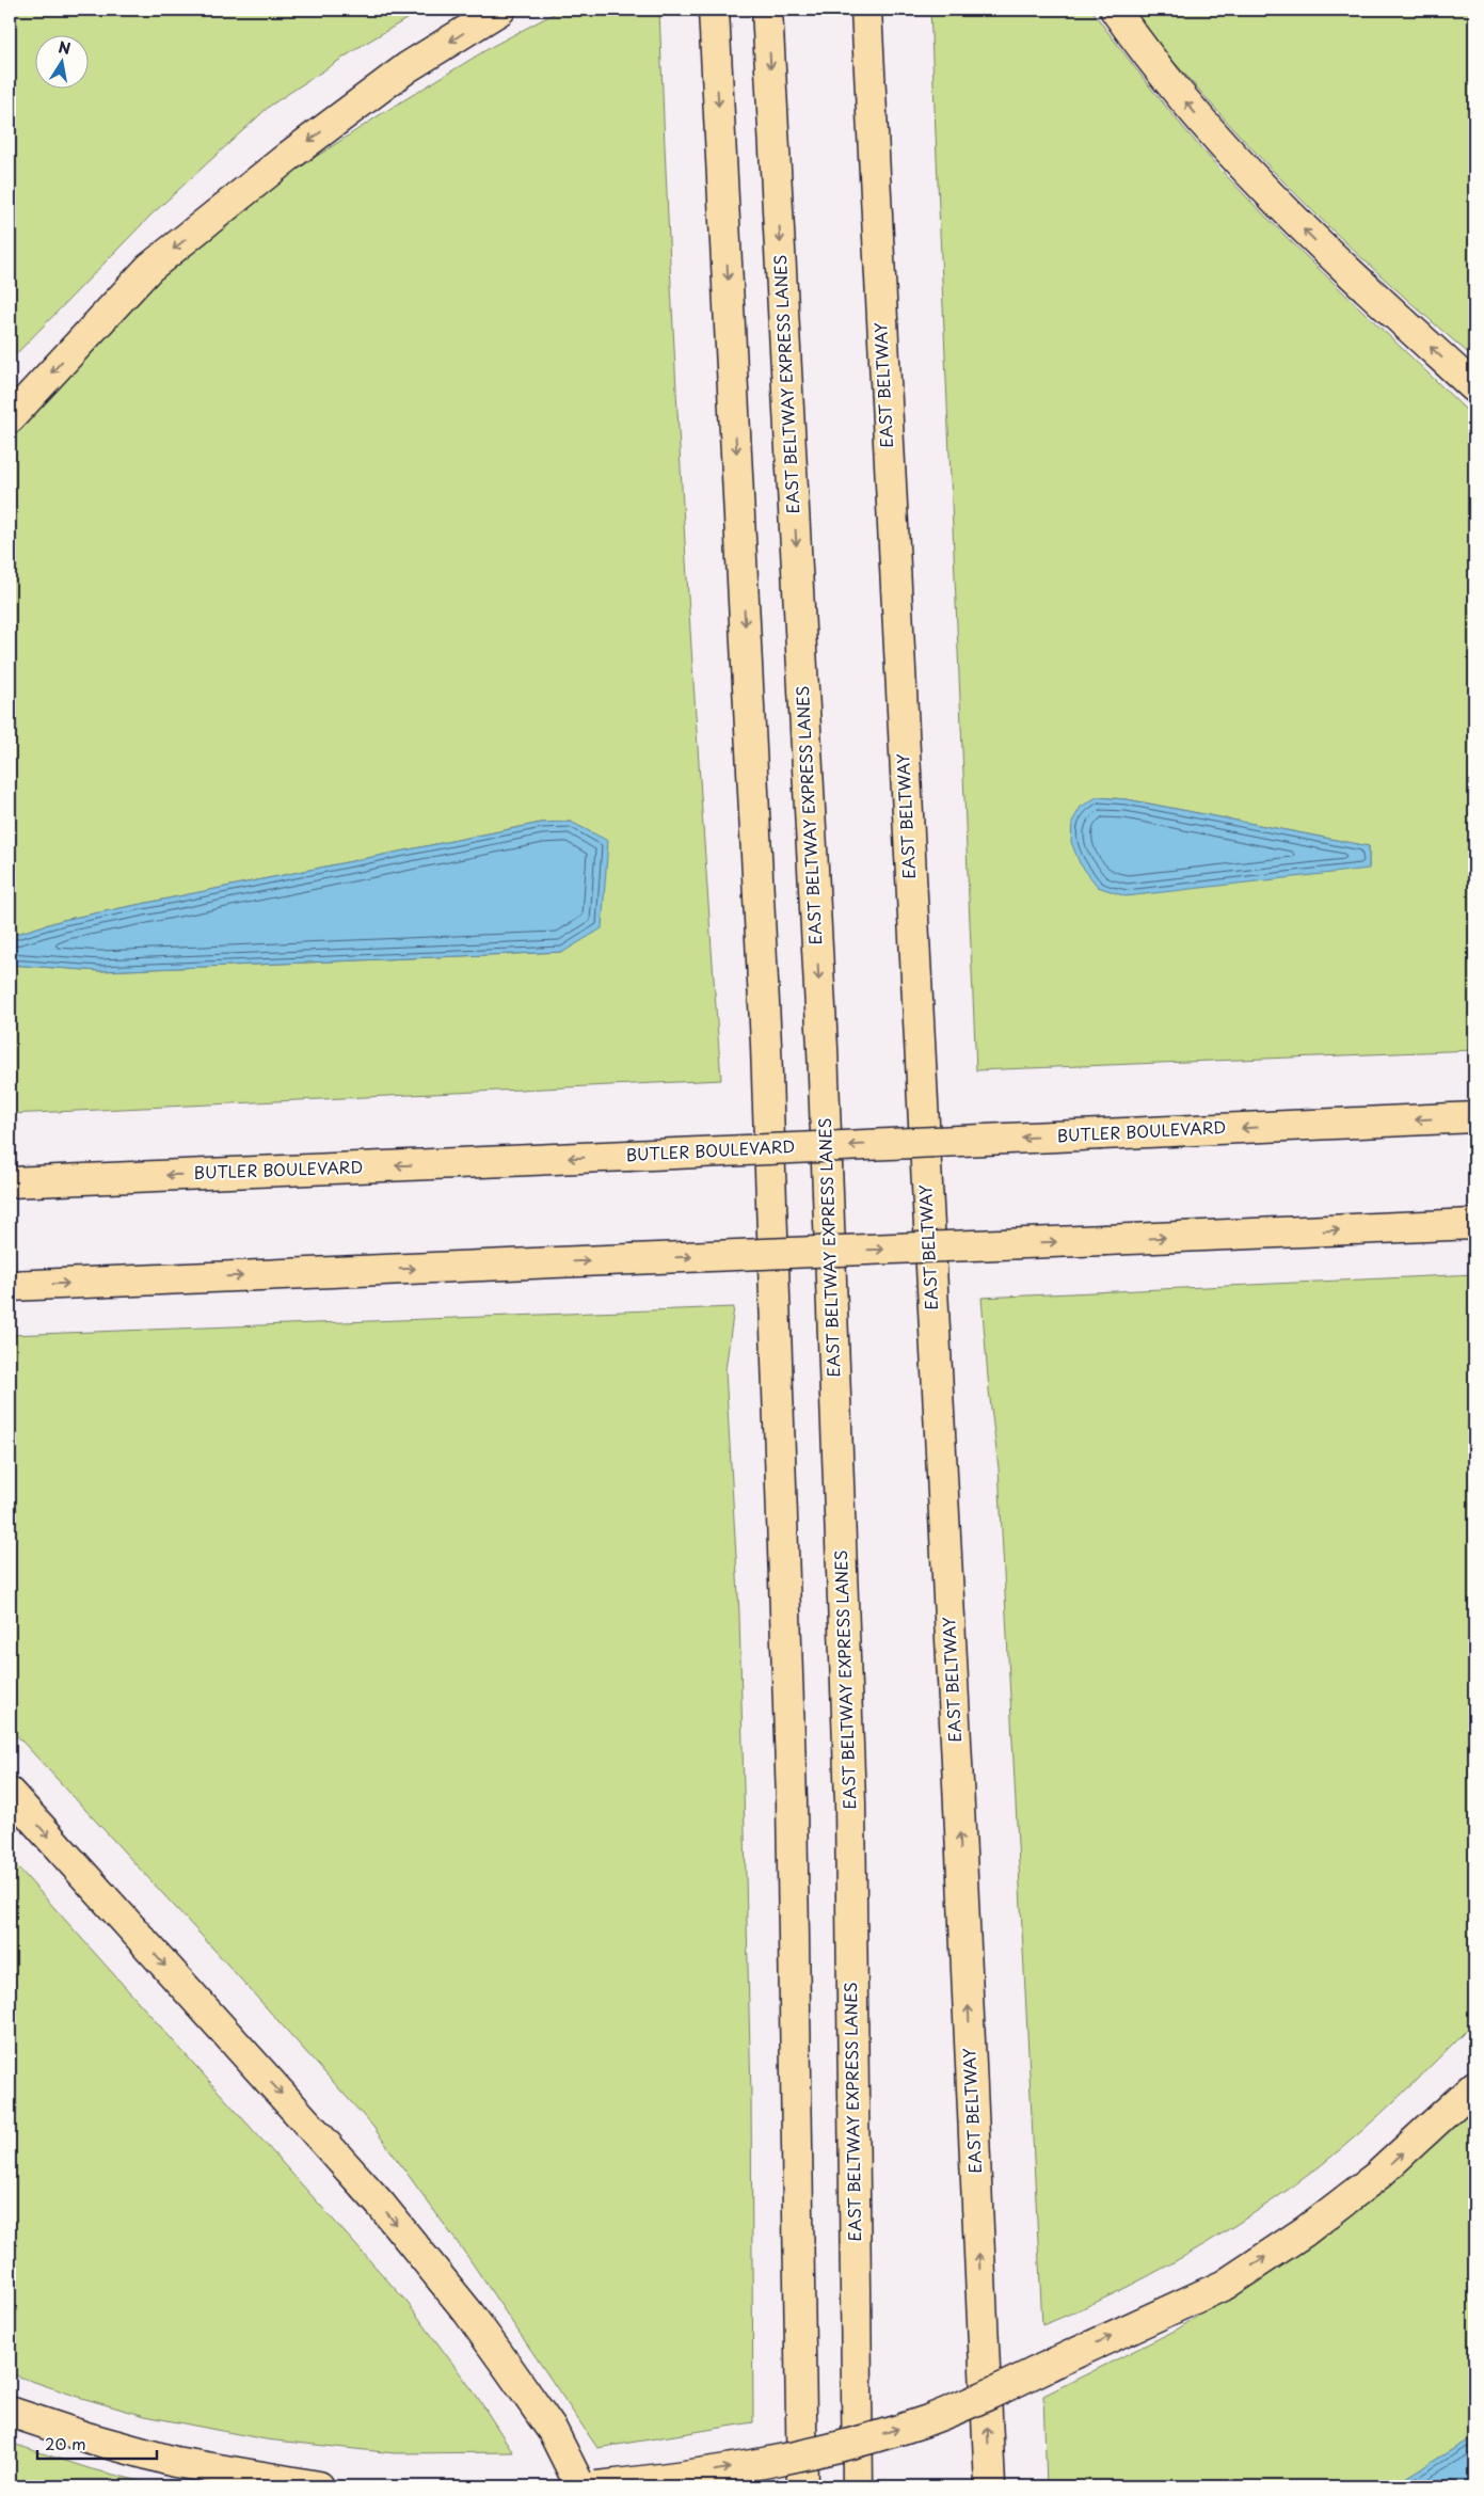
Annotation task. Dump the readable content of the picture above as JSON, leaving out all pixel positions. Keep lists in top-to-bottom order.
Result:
{
  "streets": {
    "highway": ["EAST BELTWAY EXPRESS LANES", "EAST BELTWAY", "BUTLER BOULEVARD"]
  },
  "scale_bar": "20 m",
  "north": "top"
}
